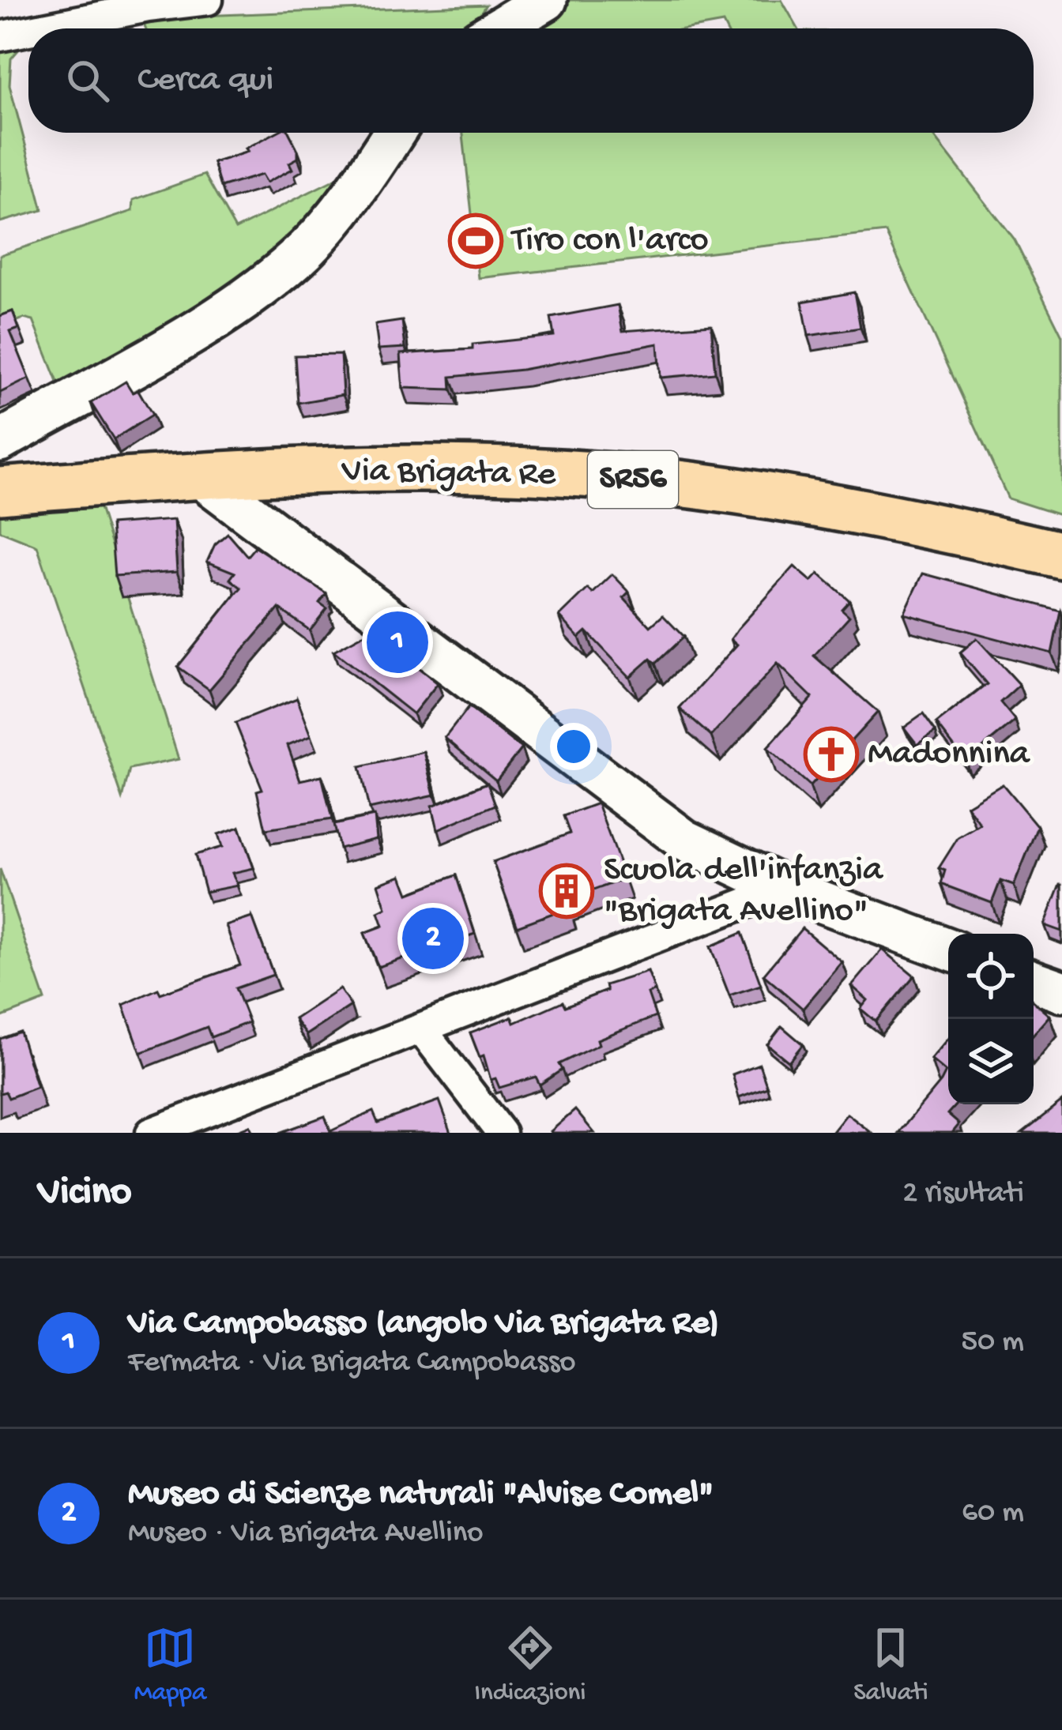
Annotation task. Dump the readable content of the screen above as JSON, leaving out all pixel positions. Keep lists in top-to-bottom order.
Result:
{
  "streets": {
    "main road": ["Via Brigata Re", "SR56"]
  },
  "places": {
    "sports": ["Tiro con l'arco"],
    "church": ["Madonnina"],
    "building": ["Scuola dell'infanzia \"Brigata Avellino\""]
  },
  "page": {
    "search": "Cerca qui",
    "pins": ["1", "2"],
    "heading": ["Vicino", "2 risultati"],
    "list": [
      {
        "mark": "1",
        "name": "Via Campobasso (angolo Via Brigata Re)",
        "note": "Fermata · Via Brigata Campobasso",
        "value": "50 m"
      },
      {
        "mark": "2",
        "name": "Museo di Scienze naturali \"Alvise Comel\"",
        "note": "Museo · Via Brigata Avellino",
        "value": "60 m"
      }
    ],
    "nav": ["Mappa", "Indicazioni", "Salvati"]
  }
}
